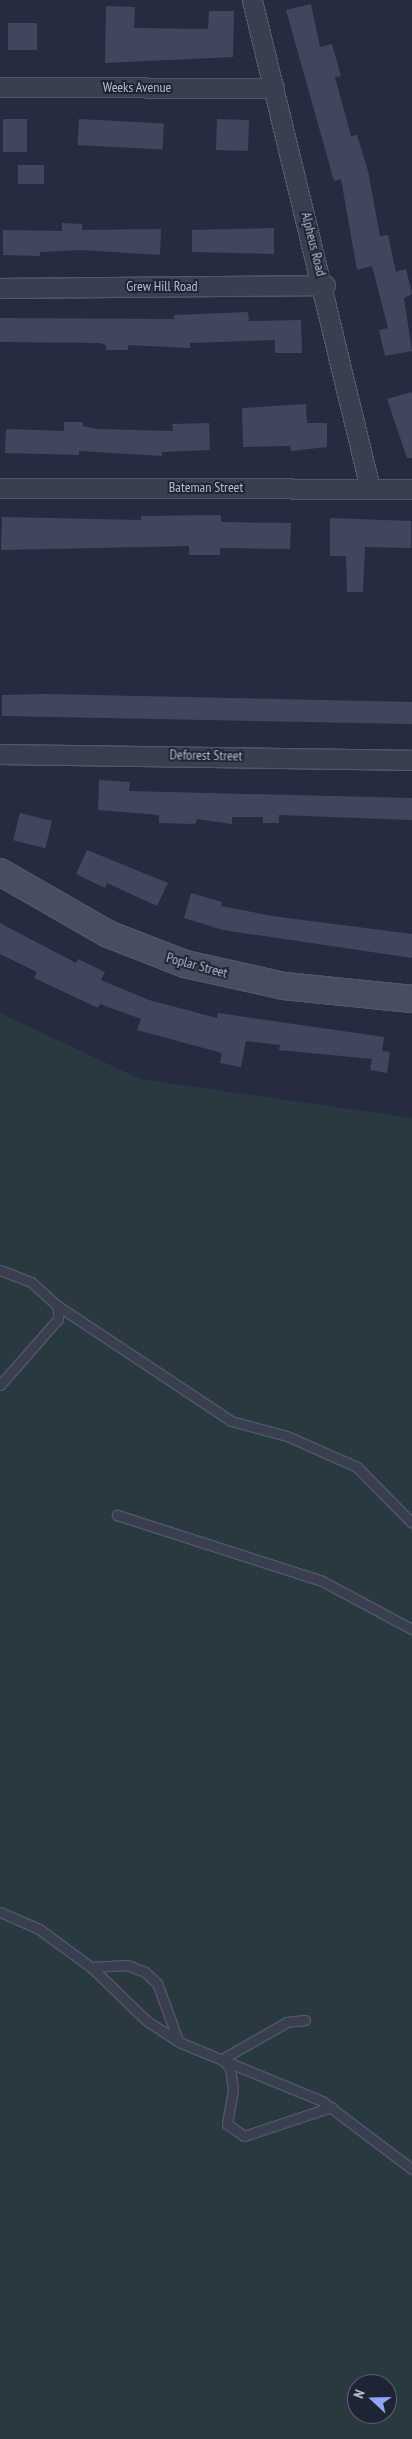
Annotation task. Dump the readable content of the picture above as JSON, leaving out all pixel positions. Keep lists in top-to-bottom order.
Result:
{
  "streets": {
    "street": [
      "Weeks Avenue",
      "Alpheus Road",
      "Grew Hill Road",
      "Bateman Street",
      "Deforest Street",
      "Poplar Street"
    ]
  },
  "crossings": [
    ["Weeks Avenue", "Alpheus Road"],
    ["Alpheus Road", "Grew Hill Road"],
    ["Alpheus Road", "Bateman Street"]
  ],
  "north": "left"
}
